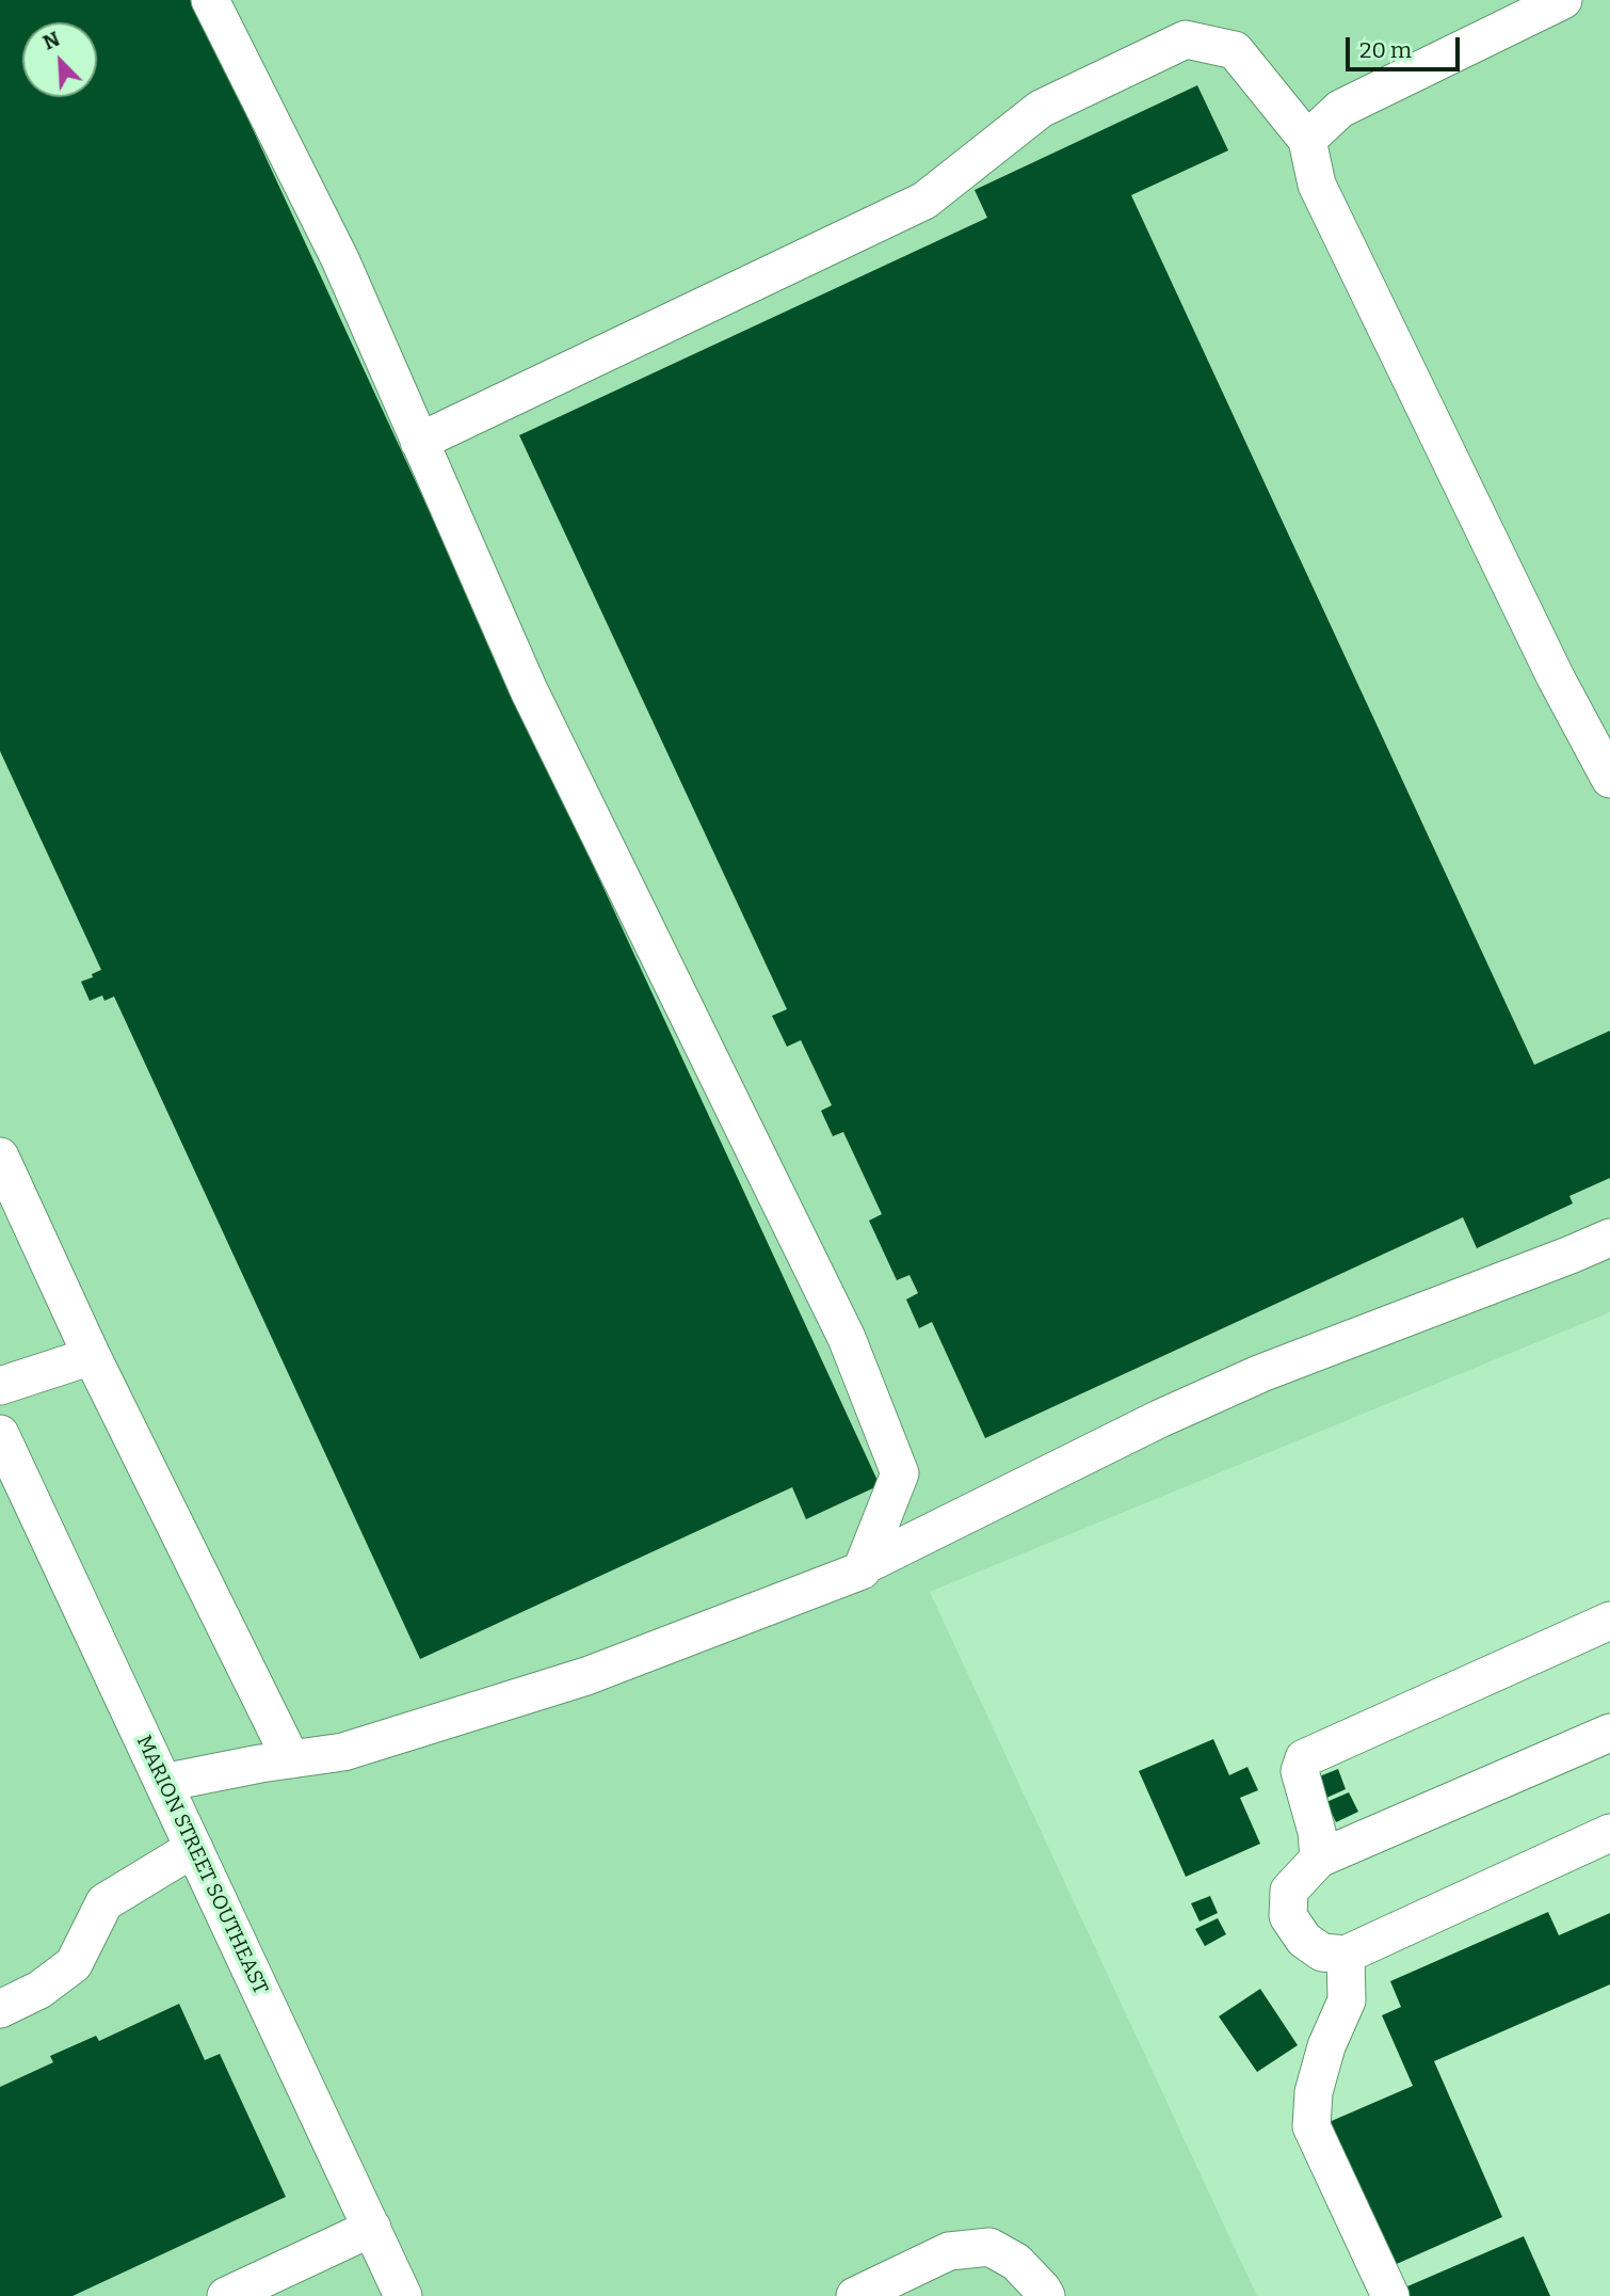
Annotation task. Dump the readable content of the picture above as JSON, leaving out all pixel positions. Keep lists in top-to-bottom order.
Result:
{
  "streets": {
    "street": ["MARION STREET SOUTHEAST"]
  },
  "scale_bar": "20 m",
  "north": "top left"
}
